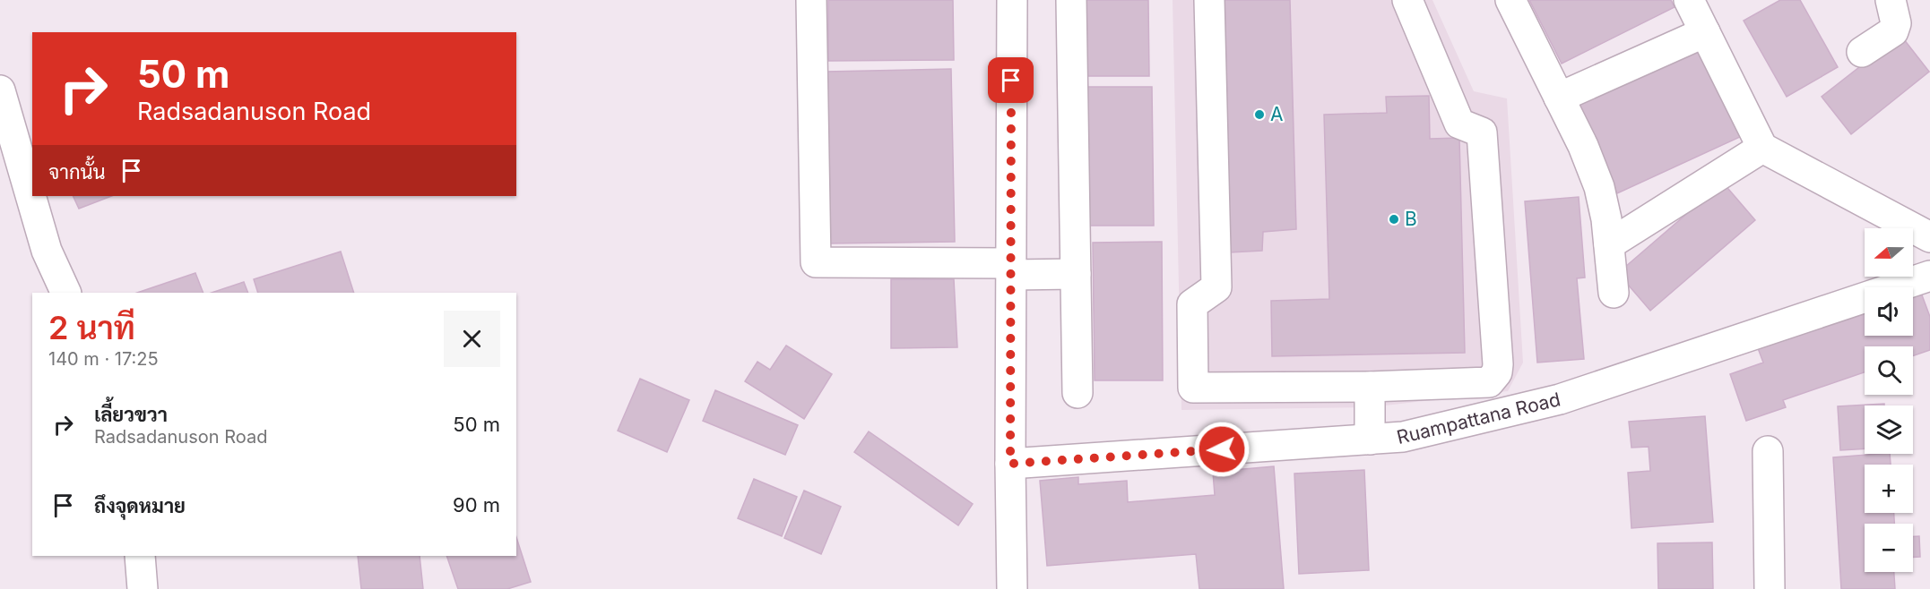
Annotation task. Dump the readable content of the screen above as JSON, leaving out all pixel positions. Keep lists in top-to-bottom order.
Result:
{
  "streets": {
    "street": ["Ruampattana Road"]
  },
  "places": ["A", "B"],
  "north": "left",
  "page": {
    "turn": ["50 m", "Radsadanuson Road"],
    "then": "จากนั้น",
    "map_buttons": ["+", "−"],
    "heading": ["2 นาที", "140 m · 17:25"],
    "list": [
      {
        "name": "เลี้ยวขวา",
        "note": "Radsadanuson Road",
        "value": "50 m"
      },
      {
        "name": "ถึงจุดหมาย",
        "value": "90 m"
      }
    ]
  }
}
